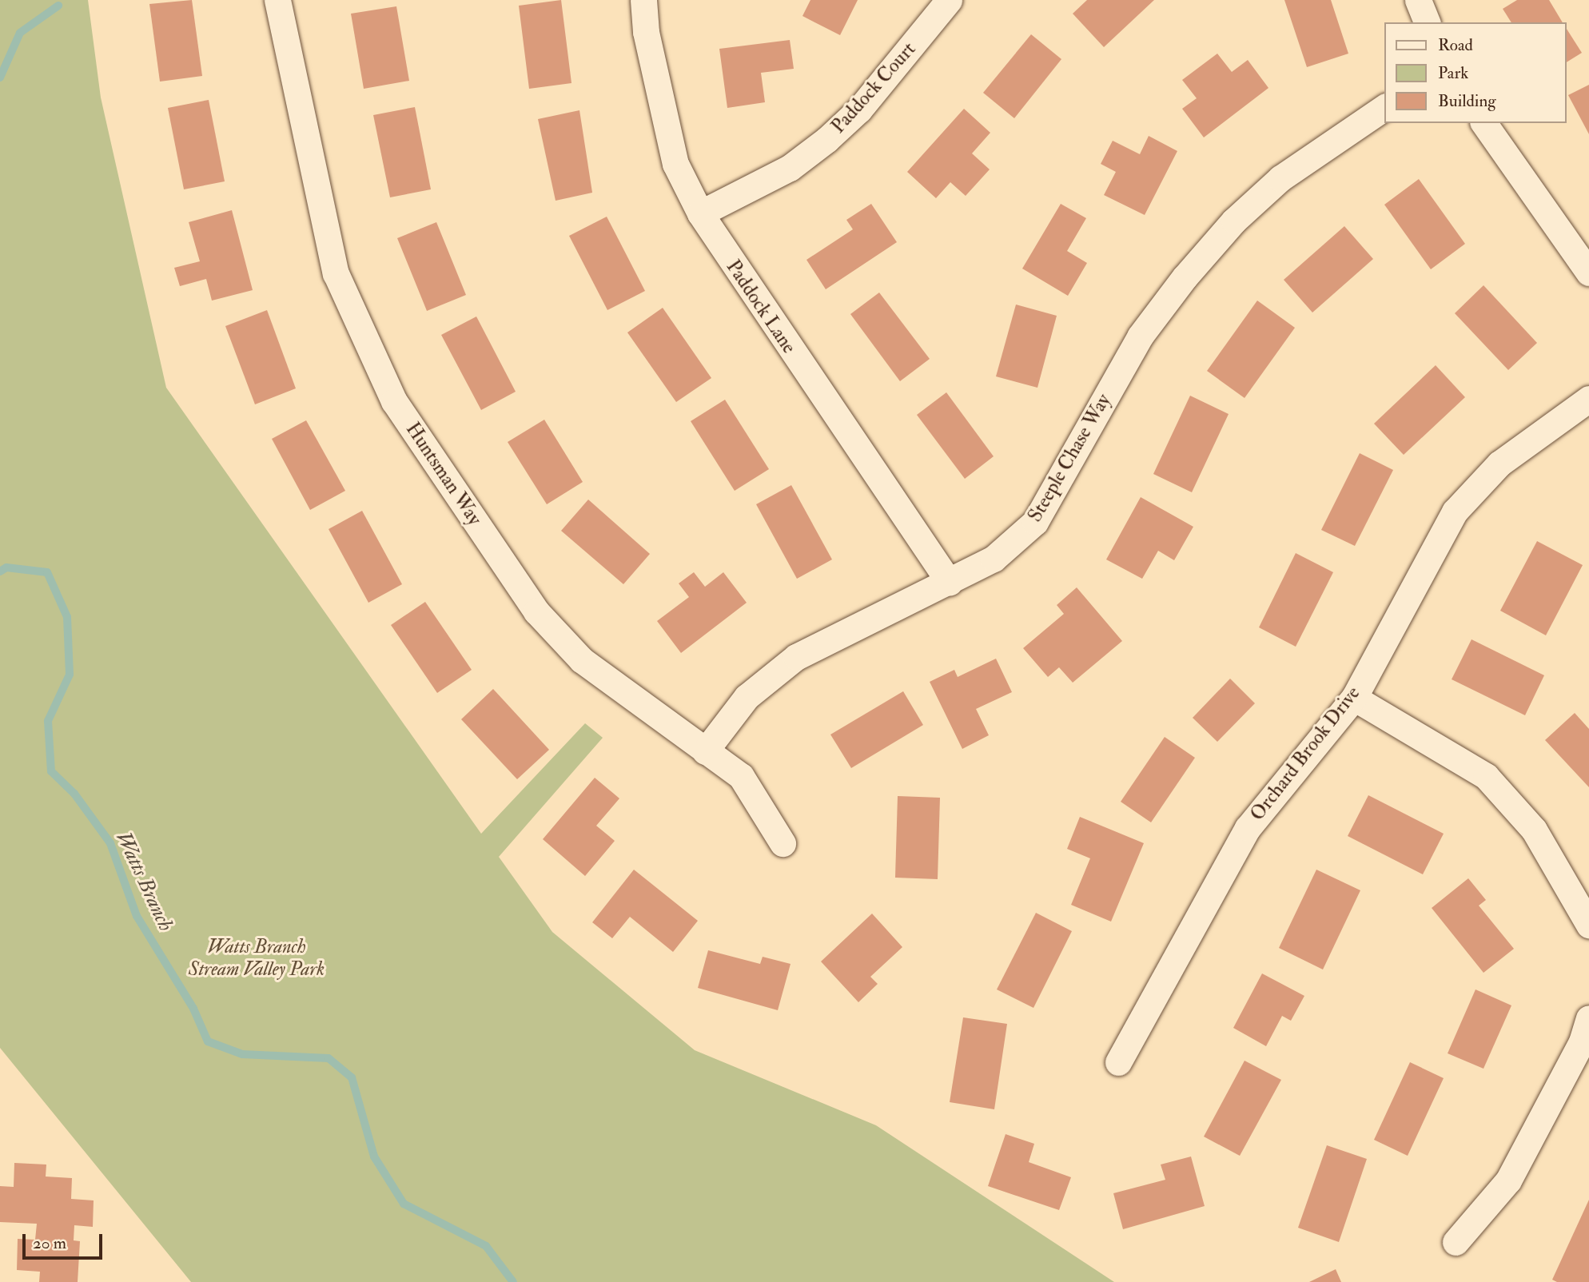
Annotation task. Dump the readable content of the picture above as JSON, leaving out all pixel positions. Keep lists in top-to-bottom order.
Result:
{
  "streets": {
    "street": [
      "Paddock Court",
      "Paddock Lane",
      "Steeple Chase Way",
      "Huntsman Way",
      "Orchard Brook Drive"
    ]
  },
  "crossings": [
    ["Paddock Court", "Paddock Lane"],
    ["Paddock Lane", "Steeple Chase Way"],
    ["Steeple Chase Way", "Huntsman Way"]
  ],
  "water": ["Watts Branch"],
  "parks": ["Watts Branch Stream Valley Park"],
  "legend": ["Road", "Park", "Building"],
  "scale_bar": "20 m"
}
